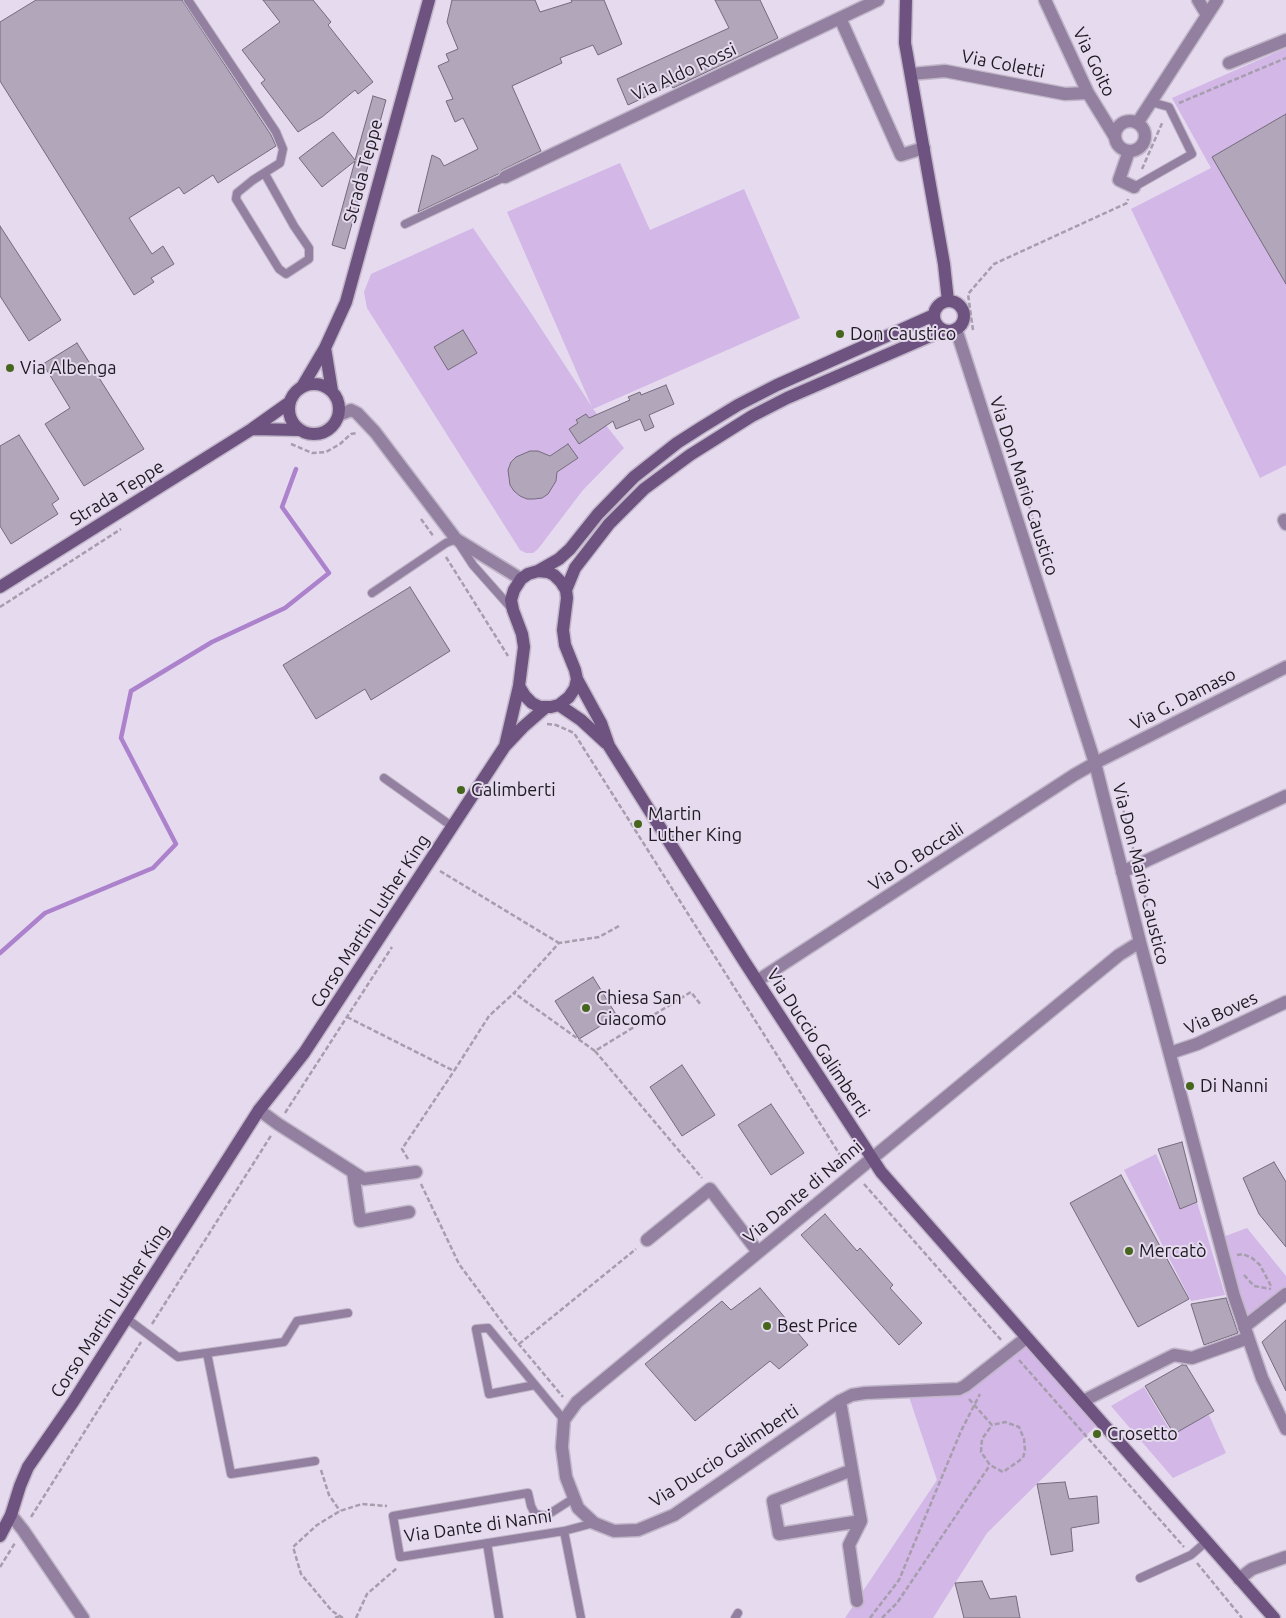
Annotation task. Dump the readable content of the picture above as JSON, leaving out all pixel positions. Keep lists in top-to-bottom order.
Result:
{
  "streets": {
    "street": [
      "Via Goito",
      "Via Coletti",
      "Via Aldo Rossi",
      "Strada Teppe",
      "Via Don Mario Caustico",
      "Via G. Damaso",
      "Via O. Boccali",
      "Corso Martin Luther King",
      "Via Boves",
      "Via Duccio Galimberti",
      "Via Dante di Nanni"
    ]
  },
  "crossings": [
    ["Via Goito", "Via Coletti"],
    ["Via Don Mario Caustico", "Via G. Damaso"],
    ["Via Don Mario Caustico", "Via O. Boccali"],
    ["Via Don Mario Caustico", "Via Boves"],
    ["Via Don Mario Caustico", "Via Dante di Nanni"],
    ["Via G. Damaso", "Via O. Boccali"],
    ["Via O. Boccali", "Via Duccio Galimberti"],
    ["Via Duccio Galimberti", "Via Dante di Nanni"]
  ],
  "places": [
    "Don Caustico",
    "Via Albenga",
    "Galimberti",
    "Martin Luther King",
    "Chiesa San Giacomo",
    "Di Nanni",
    "Mercatò",
    "Best Price",
    "Crosetto"
  ]
}
